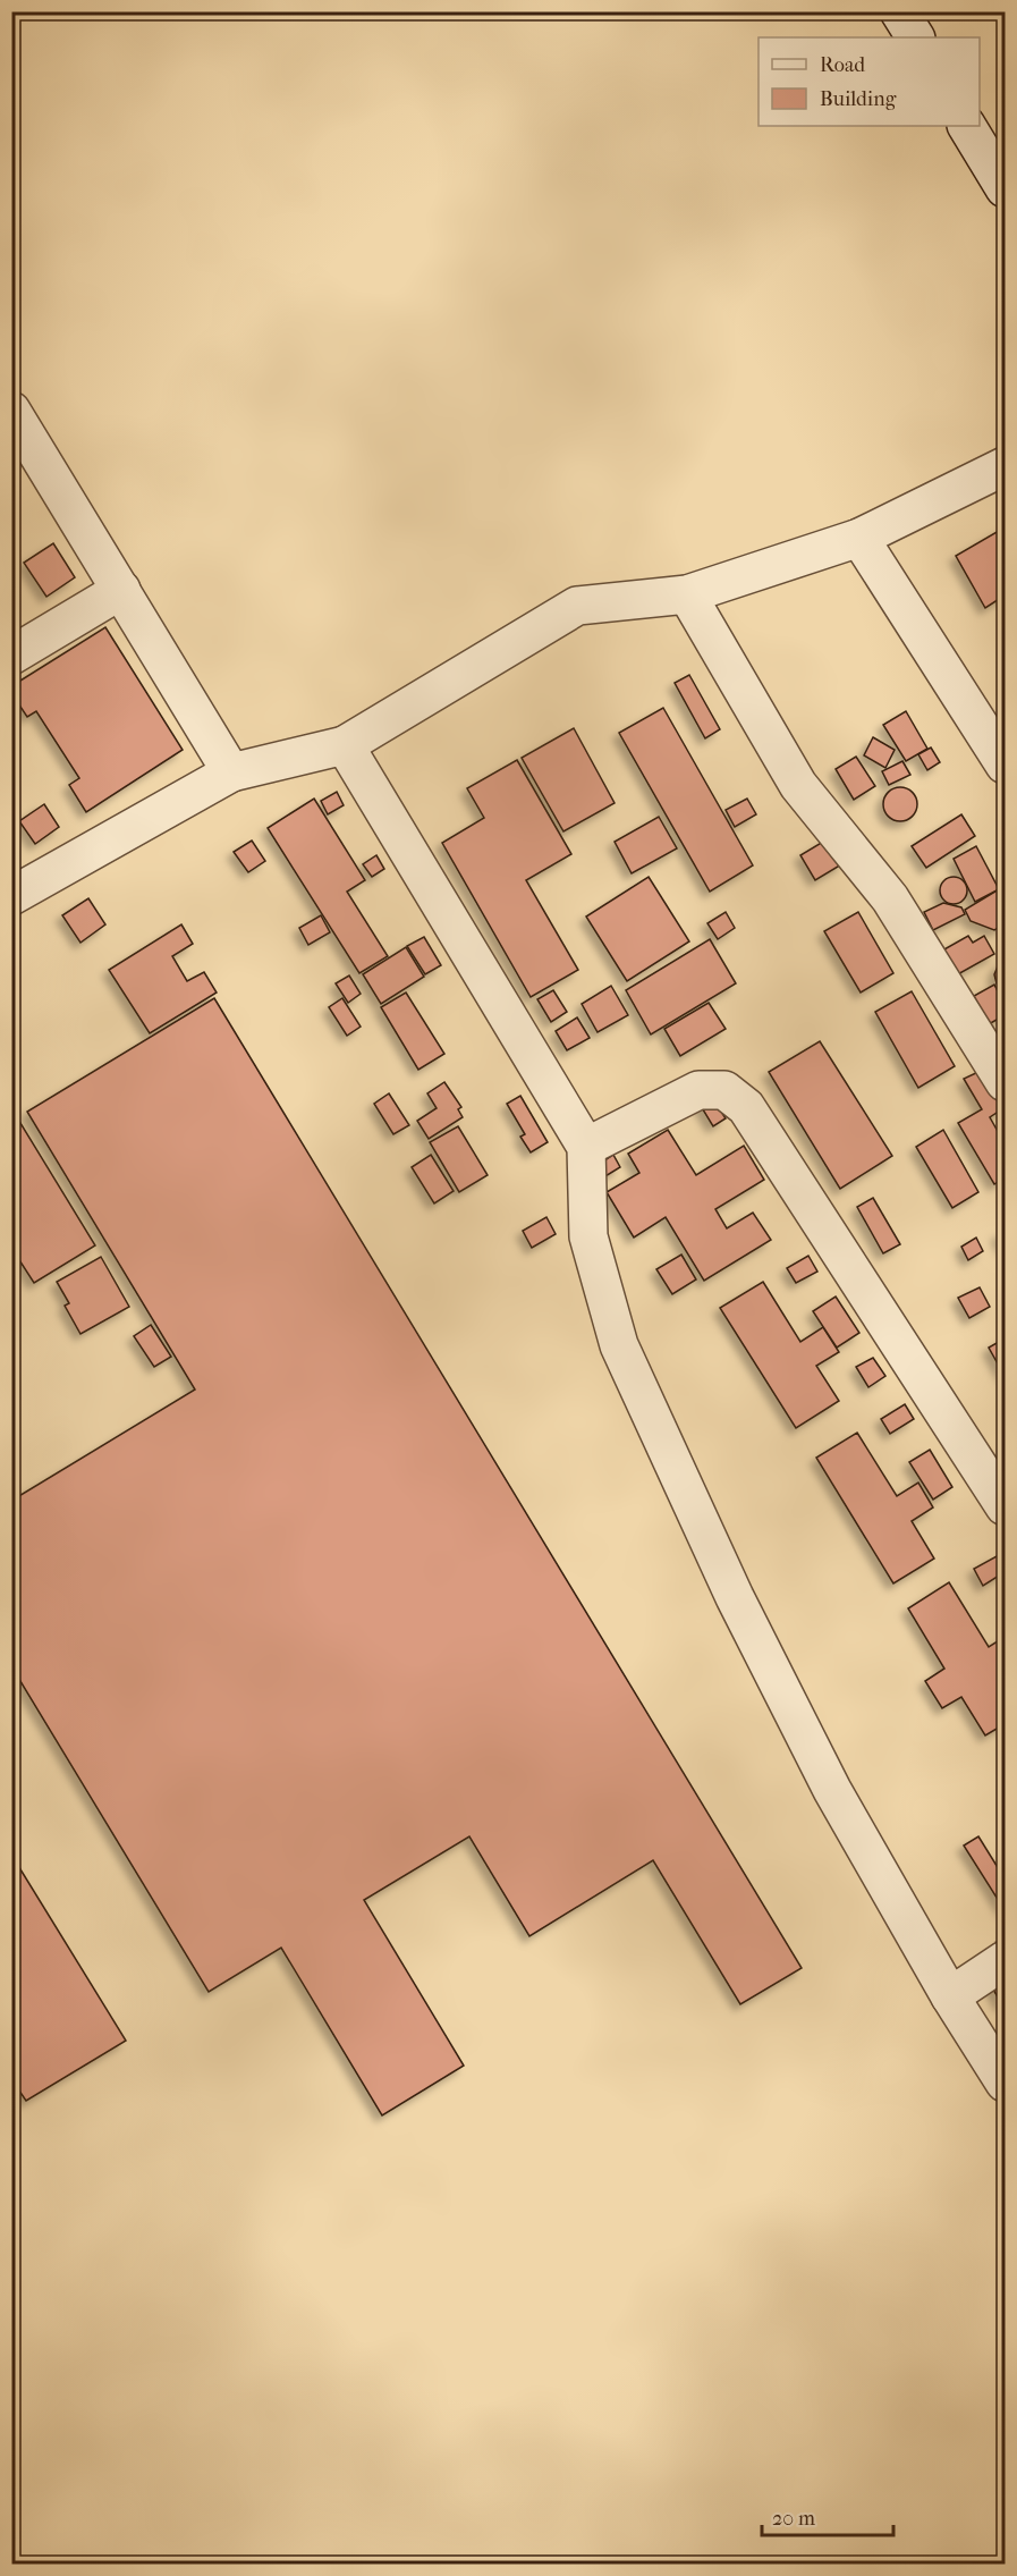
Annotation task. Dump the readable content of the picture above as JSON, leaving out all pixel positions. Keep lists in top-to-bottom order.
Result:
{
  "legend": ["Road", "Building"],
  "scale_bar": "20 m"
}
